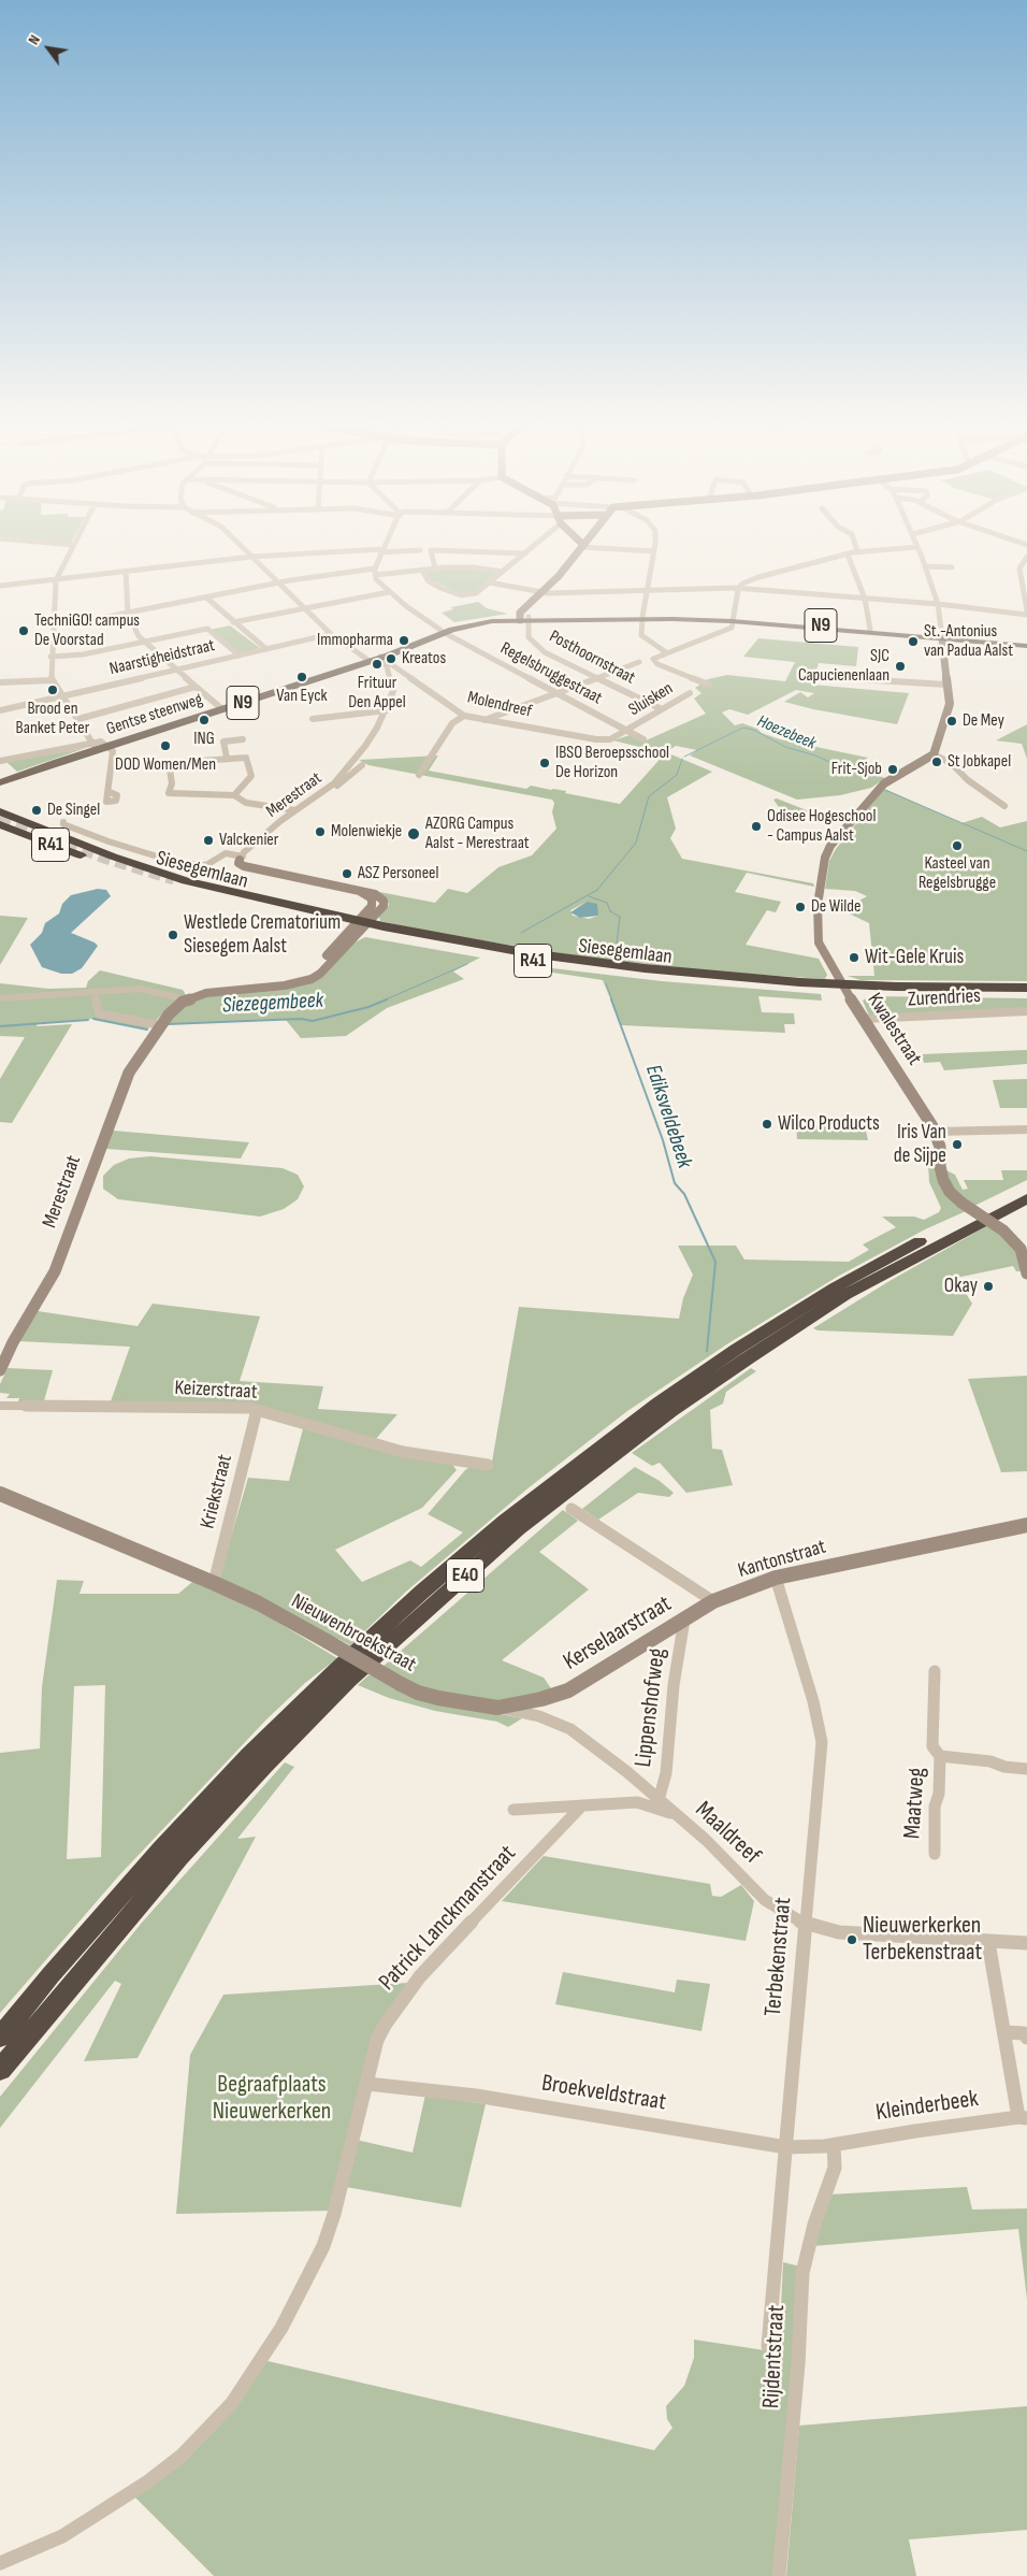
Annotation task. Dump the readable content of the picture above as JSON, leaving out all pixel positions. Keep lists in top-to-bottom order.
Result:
{
  "streets": {
    "highway": ["R41", "Siesegemlaan", "E40"],
    "main road": ["N9", "Gentse steenweg"],
    "street": [
      "Naarstigheidstraat",
      "Posthoornstraat",
      "Regelsbruggestraat",
      "Sluisken",
      "Molendreef",
      "Merestraat",
      "Zurendries",
      "Kwalestraat",
      "Keizerstraat",
      "Kriekstraat",
      "Kantonstraat",
      "Nieuwenbroekstraat",
      "Kerselaarstraat",
      "Lippenshofweg",
      "Maatweg",
      "Maaldreef",
      "Patrick Lanckmanstraat",
      "Terbekenstraat",
      "Broekveldstraat",
      "Kleinderbeek",
      "Rijdentstraat"
    ]
  },
  "crossings": [
    ["N9", "Posthoornstraat"],
    ["N9", "Gentse steenweg"],
    ["Posthoornstraat", "Sluisken"],
    ["Posthoornstraat", "Gentse steenweg"],
    ["Regelsbruggestraat", "Sluisken"],
    ["Regelsbruggestraat", "Molendreef"],
    ["Regelsbruggestraat", "Gentse steenweg"],
    ["Sluisken", "Molendreef"],
    ["Molendreef", "Gentse steenweg"],
    ["Merestraat", "Siesegemlaan"],
    ["Siesegemlaan", "Kwalestraat"],
    ["Zurendries", "Kwalestraat"],
    ["Keizerstraat", "Kriekstraat"],
    ["Kriekstraat", "Nieuwenbroekstraat"],
    ["Kantonstraat", "Kerselaarstraat"],
    ["Kantonstraat", "Terbekenstraat"],
    ["Nieuwenbroekstraat", "Kerselaarstraat"],
    ["Nieuwenbroekstraat", "Lippenshofweg"],
    ["Nieuwenbroekstraat", "Maaldreef"],
    ["Kerselaarstraat", "Lippenshofweg"],
    ["Maaldreef", "Patrick Lanckmanstraat"],
    ["Maaldreef", "Terbekenstraat"],
    ["Patrick Lanckmanstraat", "Broekveldstraat"],
    ["Terbekenstraat", "Broekveldstraat"],
    ["Broekveldstraat", "Kleinderbeek"],
    ["Broekveldstraat", "Rijdentstraat"],
    ["Kleinderbeek", "Rijdentstraat"]
  ],
  "water": ["Hoezebeek", "Siezegembeek", "Ediksveldebeek"],
  "parks": ["Begraafplaats Nieuwerkerken"],
  "places": [
    "TechniGO! campus De Voorstad",
    "Immopharma",
    "St.-Antonius van Padua Aalst",
    "Kreatos",
    "Frituur Den Appel",
    "SJC Capucienenlaan",
    "Van Eyck",
    "Brood en Banket Peter",
    "ING",
    "De Mey",
    "DOD Women/Men",
    "St Jobkapel",
    "IBSO Beroepsschool De Horizon",
    "Frit-Sjob",
    "De Singel",
    "Odisee Hogeschool - Campus Aalst",
    "Molenwiekje",
    "AZORG Campus Aalst - Merestraat",
    "Valckenier",
    "Kasteel van Regelsbrugge",
    "ASZ Personeel",
    "De Wilde",
    "Westlede Crematorium Siesegem Aalst",
    "Wit-Gele Kruis",
    "Wilco Products",
    "Iris Van de Sijpe",
    "Okay",
    "Nieuwerkerken Terbekenstraat"
  ],
  "north": "top left"
}
